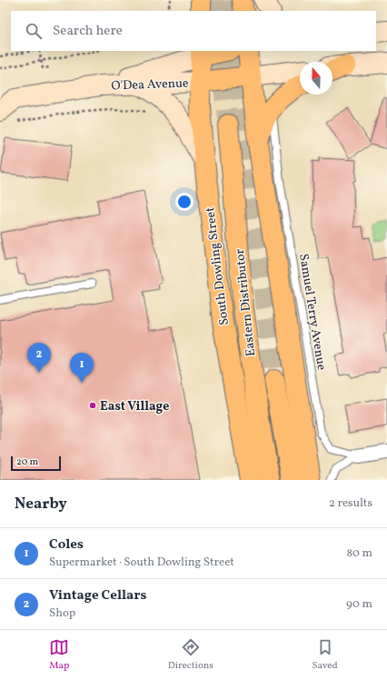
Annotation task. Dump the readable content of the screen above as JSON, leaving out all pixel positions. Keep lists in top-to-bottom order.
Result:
{
  "streets": {
    "main road": ["South Dowling Street", "Eastern Distributor"],
    "street": ["O'Dea Avenue"],
    "lane": ["Samuel Terry Avenue"]
  },
  "crossings": [
    ["O'Dea Avenue", "South Dowling Street"]
  ],
  "places": ["East Village"],
  "scale_bar": "20 m",
  "north": "top",
  "page": {
    "search": "Search here",
    "pins": ["2", "1"],
    "scale": "20 m",
    "heading": ["Nearby", "2 results"],
    "list": [
      {
        "mark": "1",
        "name": "Coles",
        "note": "Supermarket · South Dowling Street",
        "value": "80 m"
      },
      {
        "mark": "2",
        "name": "Vintage Cellars",
        "note": "Shop",
        "value": "90 m"
      }
    ],
    "nav": ["Map", "Directions", "Saved"]
  }
}
